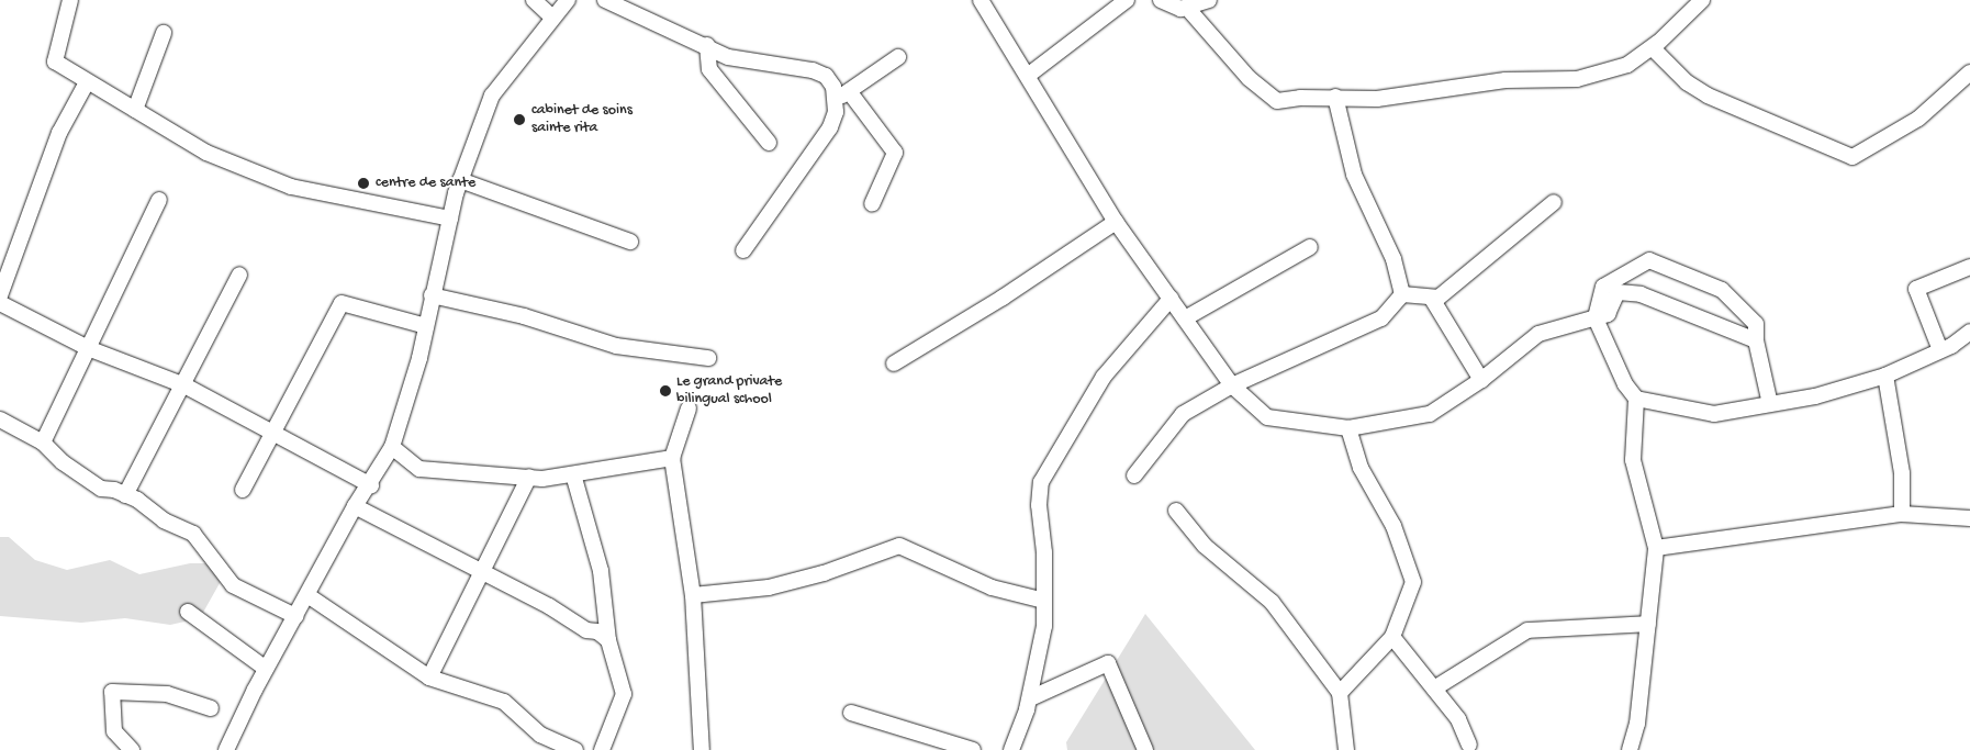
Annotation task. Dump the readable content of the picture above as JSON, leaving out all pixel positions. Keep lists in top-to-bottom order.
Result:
{
  "places": ["cabinet de soins sainte rita", "centre de sante", "Le grand private bilingual school"]
}
